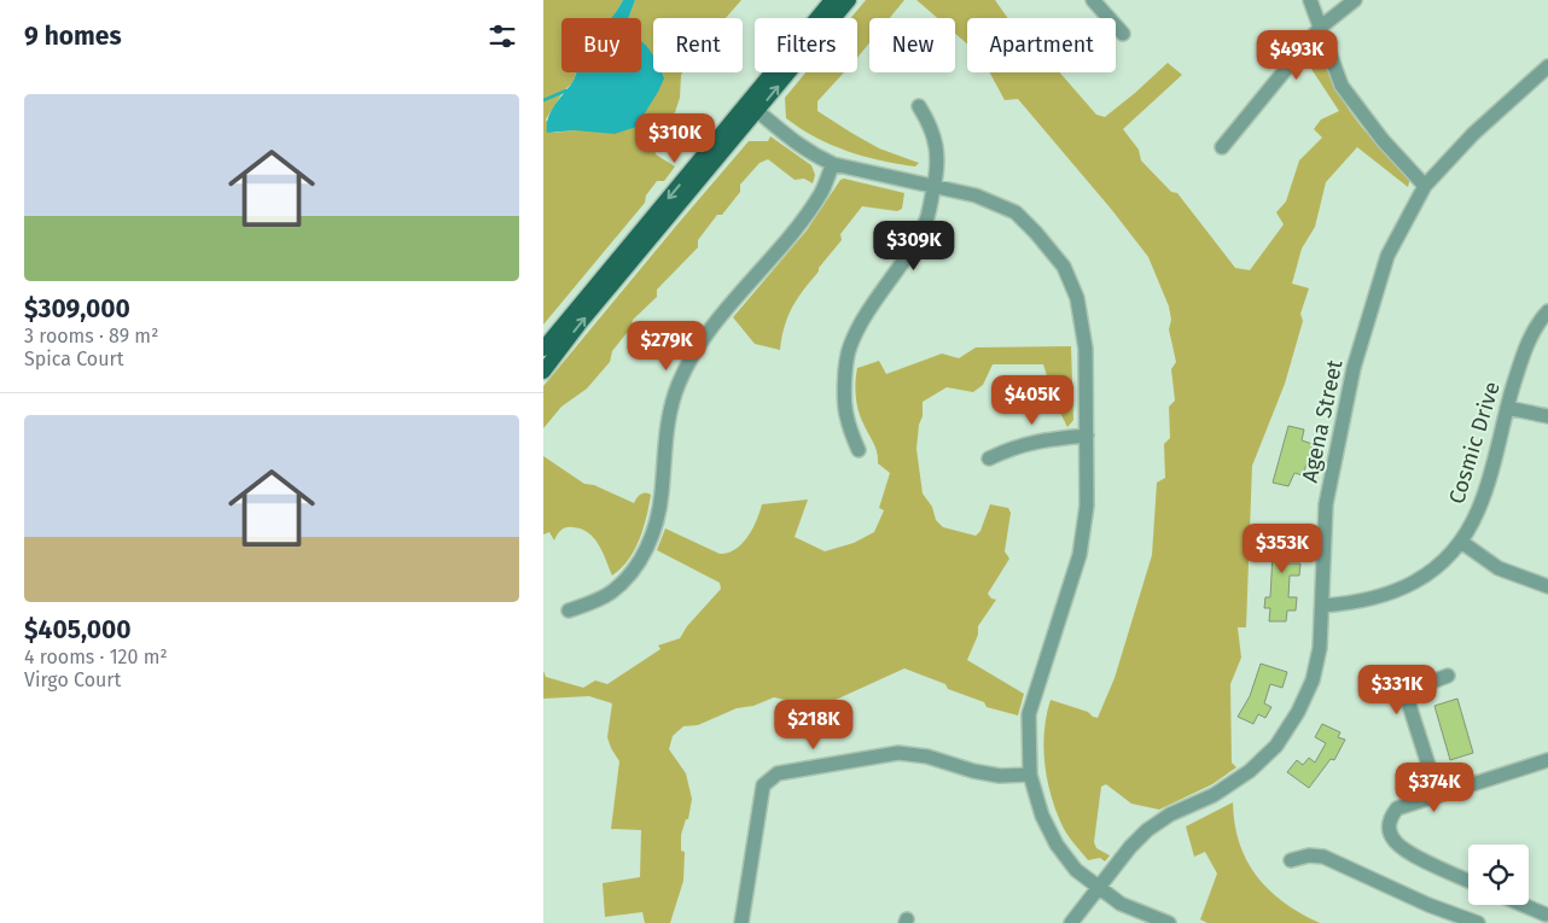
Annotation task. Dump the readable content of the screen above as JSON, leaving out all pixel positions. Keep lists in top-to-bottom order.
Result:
{
  "streets": {
    "street": ["Agena Street", "Cosmic Drive"]
  },
  "crossings": [
    ["Agena Street", "Cosmic Drive"]
  ],
  "page": {
    "heading": "9 homes",
    "chip": [
      "Buy",
      "Rent",
      "Filters",
      "New",
      "Apartment"
    ],
    "price": [
      "$493K",
      "$310K",
      "$309K",
      "$279K",
      "$405K",
      "$353K",
      "$331K",
      "$218K",
      "$374K"
    ],
    "list": [
      {
        "name": "$309,000",
        "note": "3 rooms · 89 m² · Spica Court"
      },
      {
        "name": "$405,000",
        "note": "4 rooms · 120 m² · Virgo Court"
      }
    ]
  }
}
